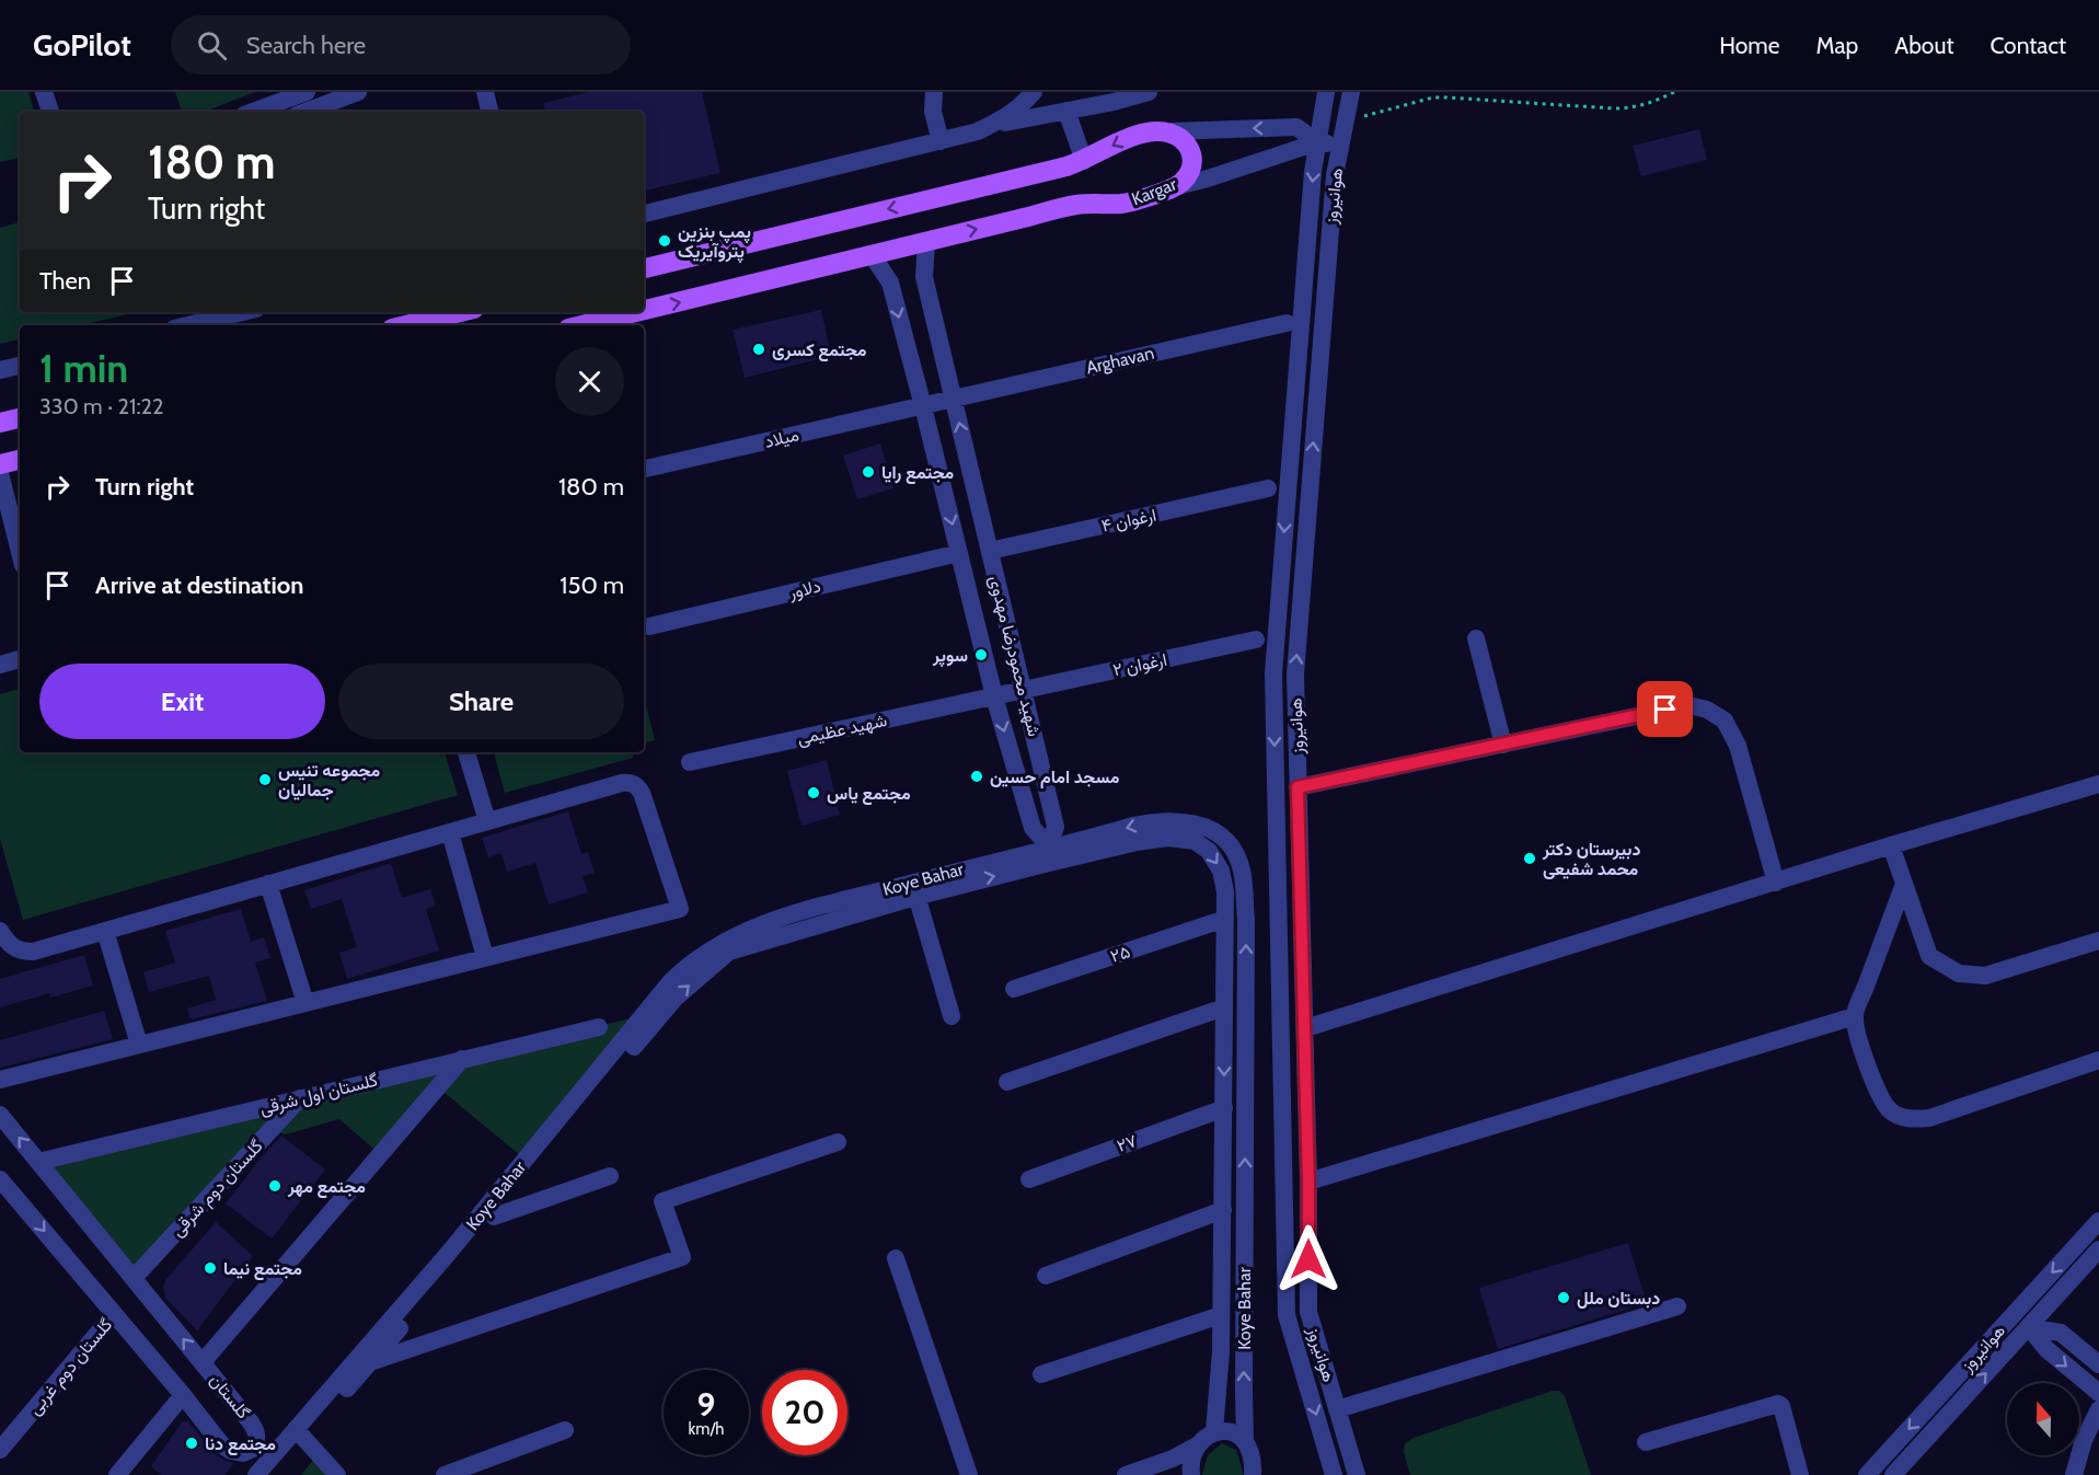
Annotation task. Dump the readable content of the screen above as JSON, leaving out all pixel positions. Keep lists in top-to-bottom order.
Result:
{
  "streets": {
    "main road": ["Kargar"],
    "street": [
      "هوانیروز",
      "Arghavan",
      "میلاد",
      "ارغوان ۴",
      "دلاور",
      "شهید محمودرضا مهدوی",
      "ارغوان ۲",
      "شهید عظیمی",
      "Koye Bahar",
      "۲۵",
      "گلستان اول شرقی",
      "۲۷",
      "گلستان دوم شرقی",
      "گلستان دوم غربی",
      "گلستان"
    ]
  },
  "crossings": [
    ["Kargar", "شهید محمودرضا مهدوی"],
    ["Arghavan", "میلاد"],
    ["Arghavan", "شهید محمودرضا مهدوی"],
    ["میلاد", "شهید محمودرضا مهدوی"],
    ["ارغوان ۴", "شهید محمودرضا مهدوی"],
    ["دلاور", "شهید محمودرضا مهدوی"],
    ["شهید محمودرضا مهدوی", "ارغوان ۲"],
    ["شهید محمودرضا مهدوی", "شهید عظیمی"],
    ["شهید محمودرضا مهدوی", "Koye Bahar"],
    ["ارغوان ۲", "شهید عظیمی"],
    ["Koye Bahar", "۲۵"],
    ["Koye Bahar", "۲۷"],
    ["گلستان اول شرقی", "گلستان دوم شرقی"],
    ["گلستان اول شرقی", "گلستان"],
    ["گلستان دوم شرقی", "گلستان"],
    ["گلستان دوم غربی", "گلستان"]
  ],
  "places": [
    "پمپ بنزین پتروآیریک",
    "مجتمع کسری",
    "مجتمع رایا",
    "سوپر",
    "مسجد امام حسین",
    "مجموعه تنیس جمالیان",
    "مجتمع یاس",
    "دبیرستان دکتر محمد شفیعی",
    "مجتمع مهر",
    "مجتمع نیما",
    "دبستان ملل",
    "مجتمع دنا"
  ],
  "north": "top",
  "page": {
    "header": "GoPilot",
    "search": "Search here",
    "nav": [
      "Home",
      "Map",
      "About",
      "Contact"
    ],
    "turn": ["180 m", "Turn right"],
    "then": "Then",
    "heading": ["1 min", "330 m · 21:22"],
    "list": [
      {
        "name": "Turn right",
        "value": "180 m"
      },
      {
        "name": "Arrive at destination",
        "value": "150 m"
      }
    ],
    "buttons": ["Exit", "Share"],
    "speed": "9 km/h",
    "limit": "20"
  }
}
